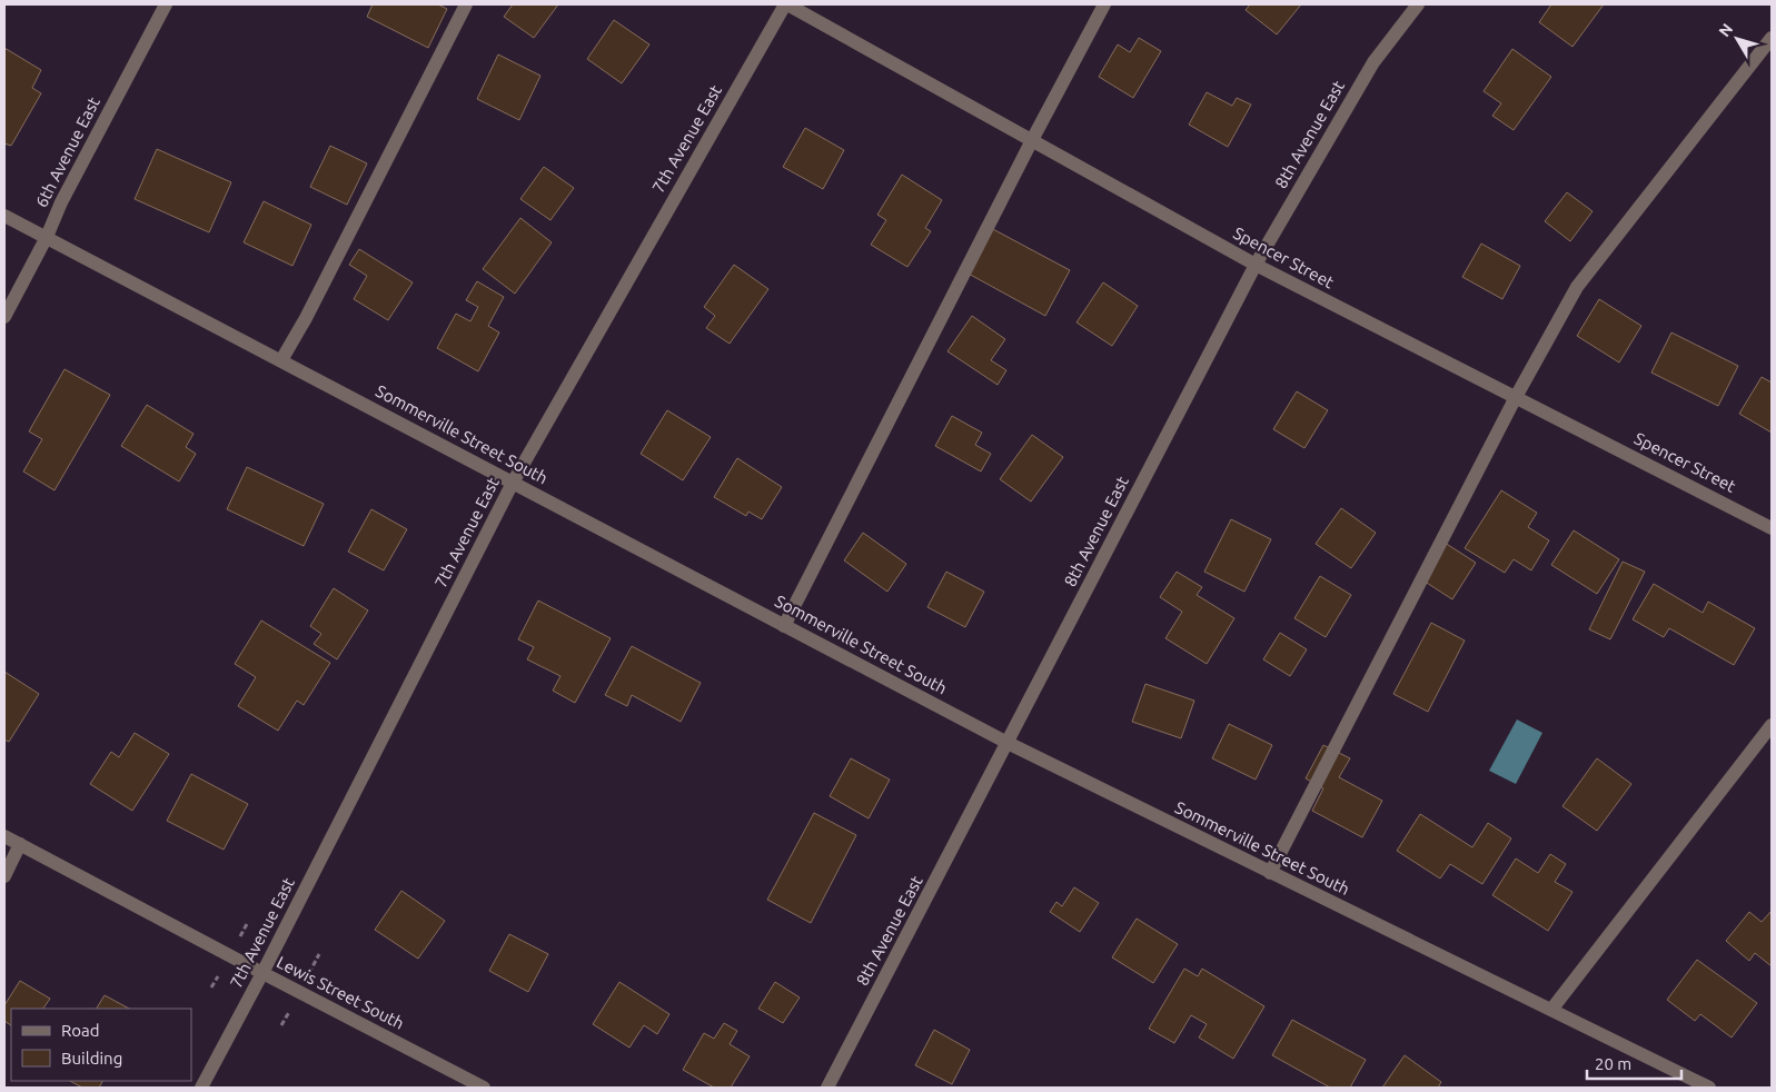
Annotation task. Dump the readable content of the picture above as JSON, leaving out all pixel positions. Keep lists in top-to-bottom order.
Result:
{
  "streets": {
    "street": [
      "8th Avenue East",
      "7th Avenue East",
      "6th Avenue East",
      "Spencer Street",
      "Sommerville Street South",
      "Lewis Street South"
    ]
  },
  "crossings": [
    ["8th Avenue East", "Spencer Street"],
    ["8th Avenue East", "Sommerville Street South"],
    ["7th Avenue East", "Spencer Street"],
    ["7th Avenue East", "Sommerville Street South"],
    ["7th Avenue East", "Lewis Street South"],
    ["6th Avenue East", "Sommerville Street South"]
  ],
  "legend": ["Road", "Building"],
  "scale_bar": "20 m",
  "north": "top left"
}
